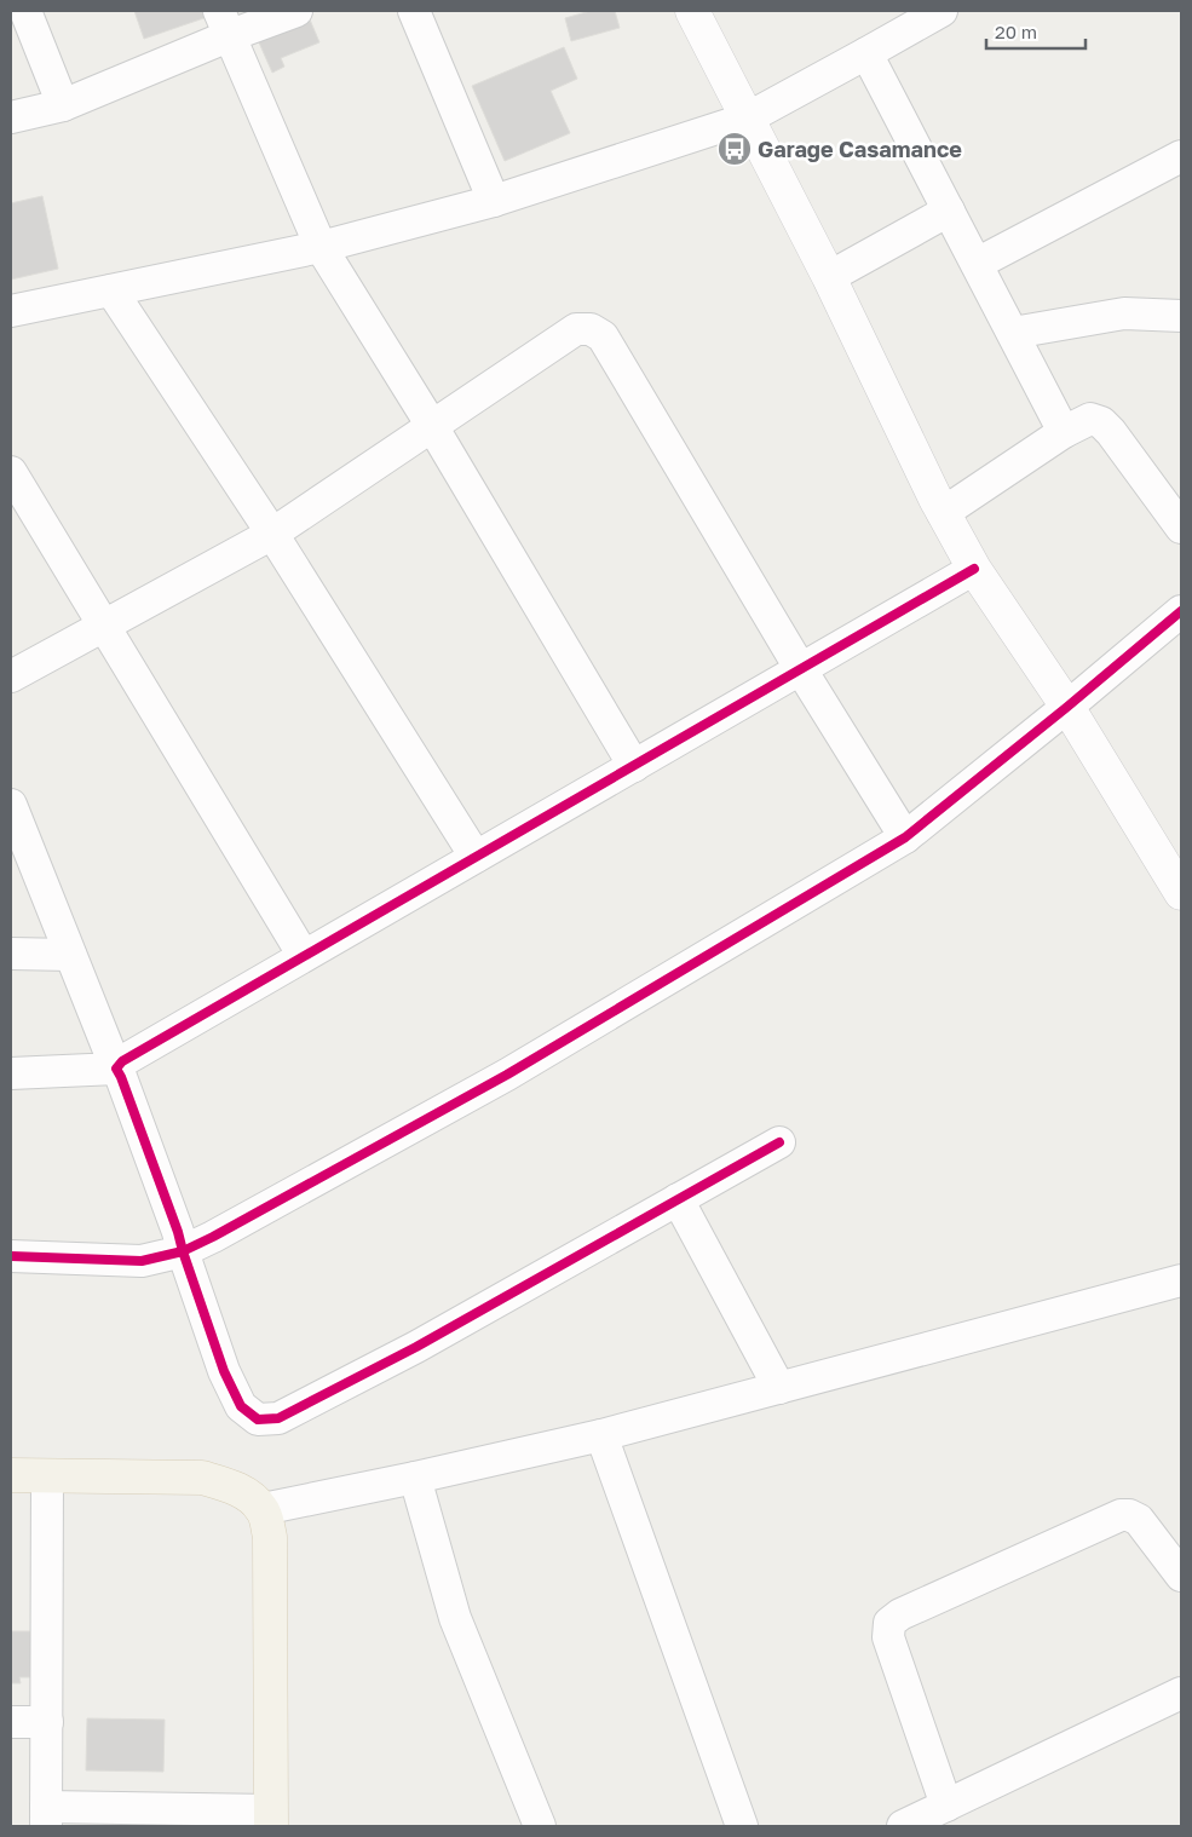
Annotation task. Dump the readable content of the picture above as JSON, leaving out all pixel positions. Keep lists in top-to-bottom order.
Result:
{
  "places": {
    "bus stop": ["Garage Casamance"]
  },
  "scale_bar": "20 m"
}
